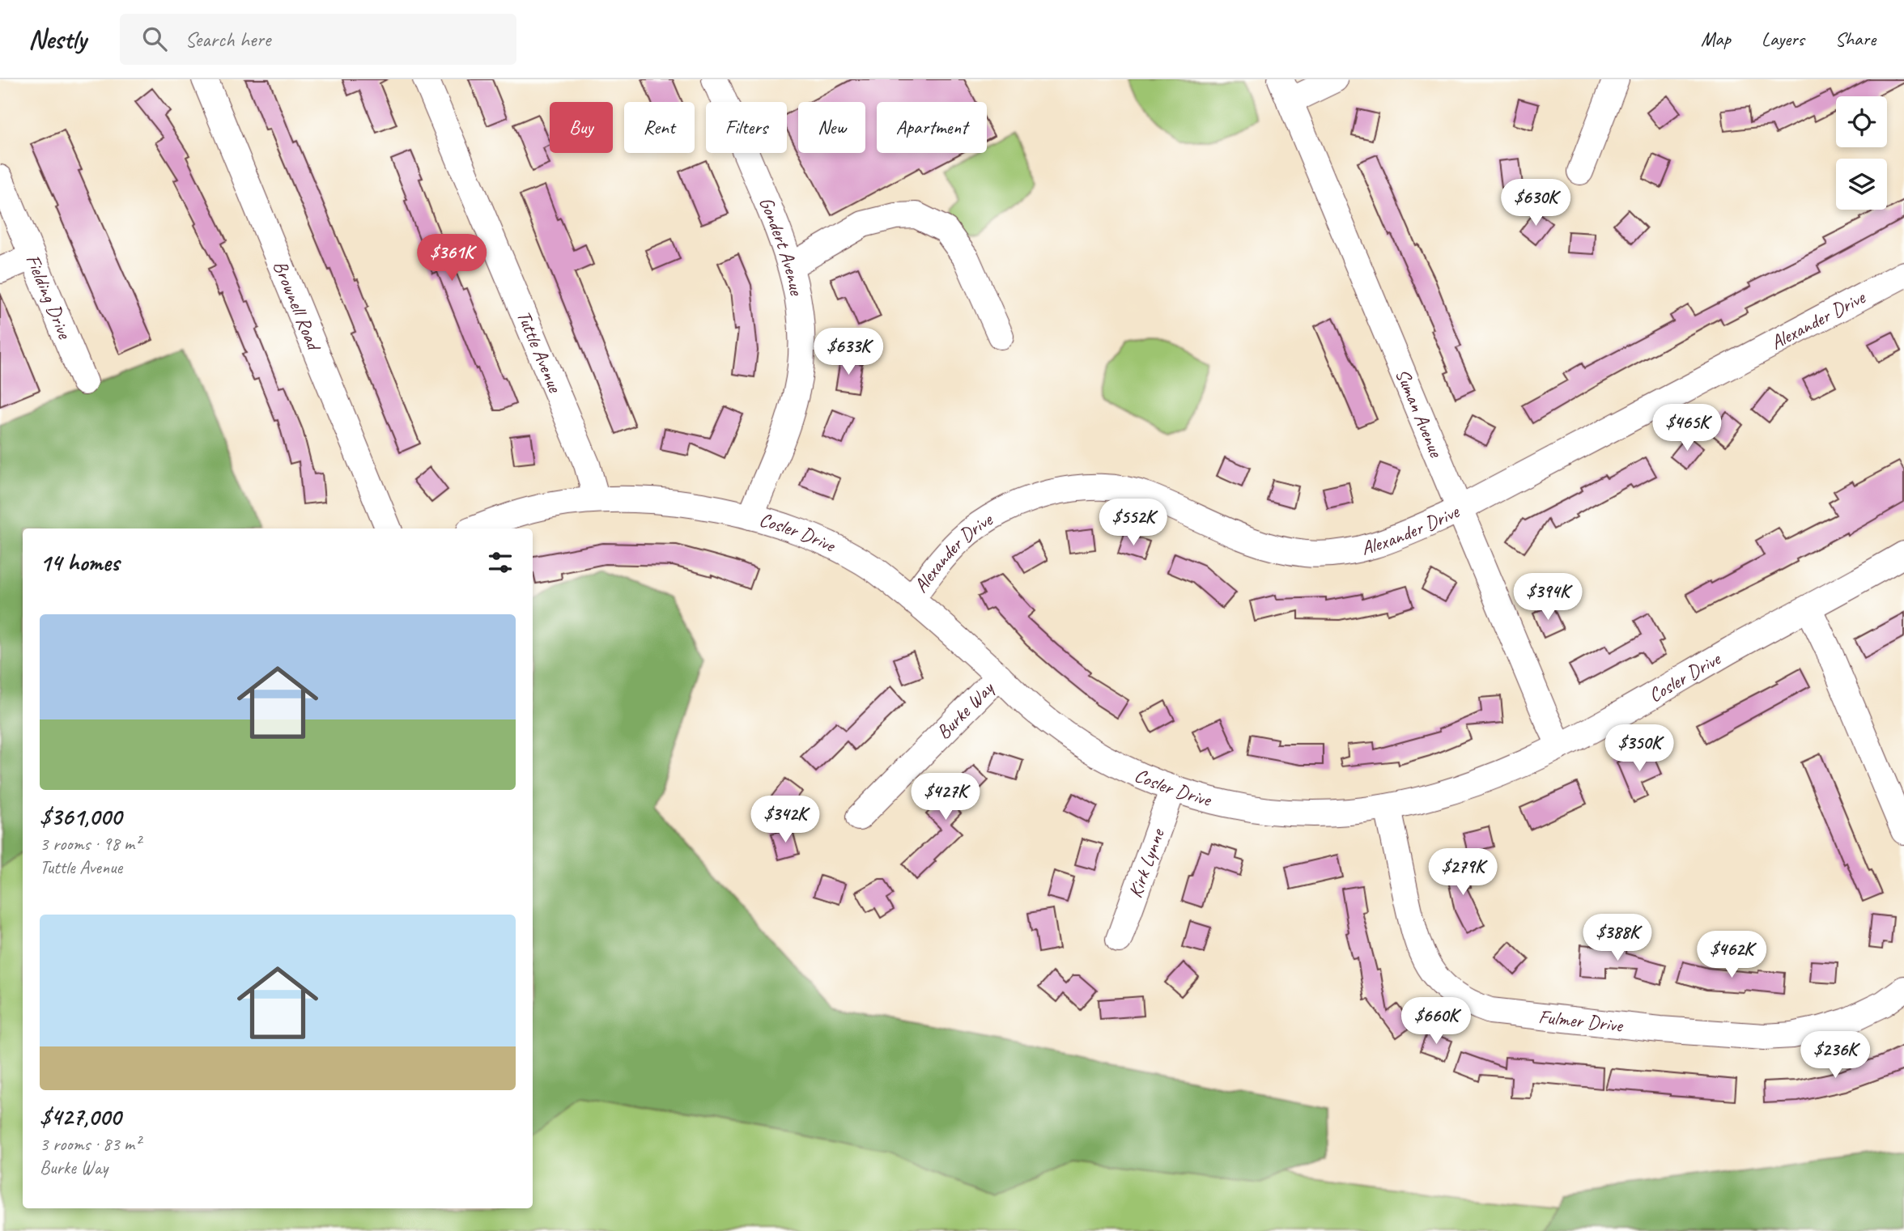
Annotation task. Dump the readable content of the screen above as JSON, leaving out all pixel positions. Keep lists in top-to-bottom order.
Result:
{
  "streets": {
    "street": [
      "Gondert Avenue",
      "Fielding Drive",
      "Brownell Road",
      "Alexander Drive",
      "Tuttle Avenue",
      "Suman Avenue",
      "Cosler Drive",
      "Burke Way",
      "Kirk Lynne",
      "Fulmer Drive"
    ]
  },
  "crossings": [
    ["Gondert Avenue", "Cosler Drive"],
    ["Alexander Drive", "Suman Avenue"],
    ["Alexander Drive", "Cosler Drive"],
    ["Tuttle Avenue", "Cosler Drive"],
    ["Suman Avenue", "Cosler Drive"],
    ["Cosler Drive", "Burke Way"],
    ["Cosler Drive", "Kirk Lynne"],
    ["Cosler Drive", "Fulmer Drive"]
  ],
  "page": {
    "header": "Nestly",
    "search": "Search here",
    "nav": ["Map", "Layers", "Share"],
    "chip": [
      "Buy",
      "Rent",
      "Filters",
      "New",
      "Apartment"
    ],
    "price": [
      "$630K",
      "$361K",
      "$633K",
      "$465K",
      "$552K",
      "$394K",
      "$350K",
      "$427K",
      "$342K",
      "$279K",
      "$388K",
      "$462K",
      "$660K",
      "$236K"
    ],
    "heading": "14 homes",
    "list": [
      {
        "name": "$361,000",
        "note": "3 rooms · 98 m² · Tuttle Avenue"
      },
      {
        "name": "$427,000",
        "note": "3 rooms · 83 m² · Burke Way"
      }
    ]
  }
}
